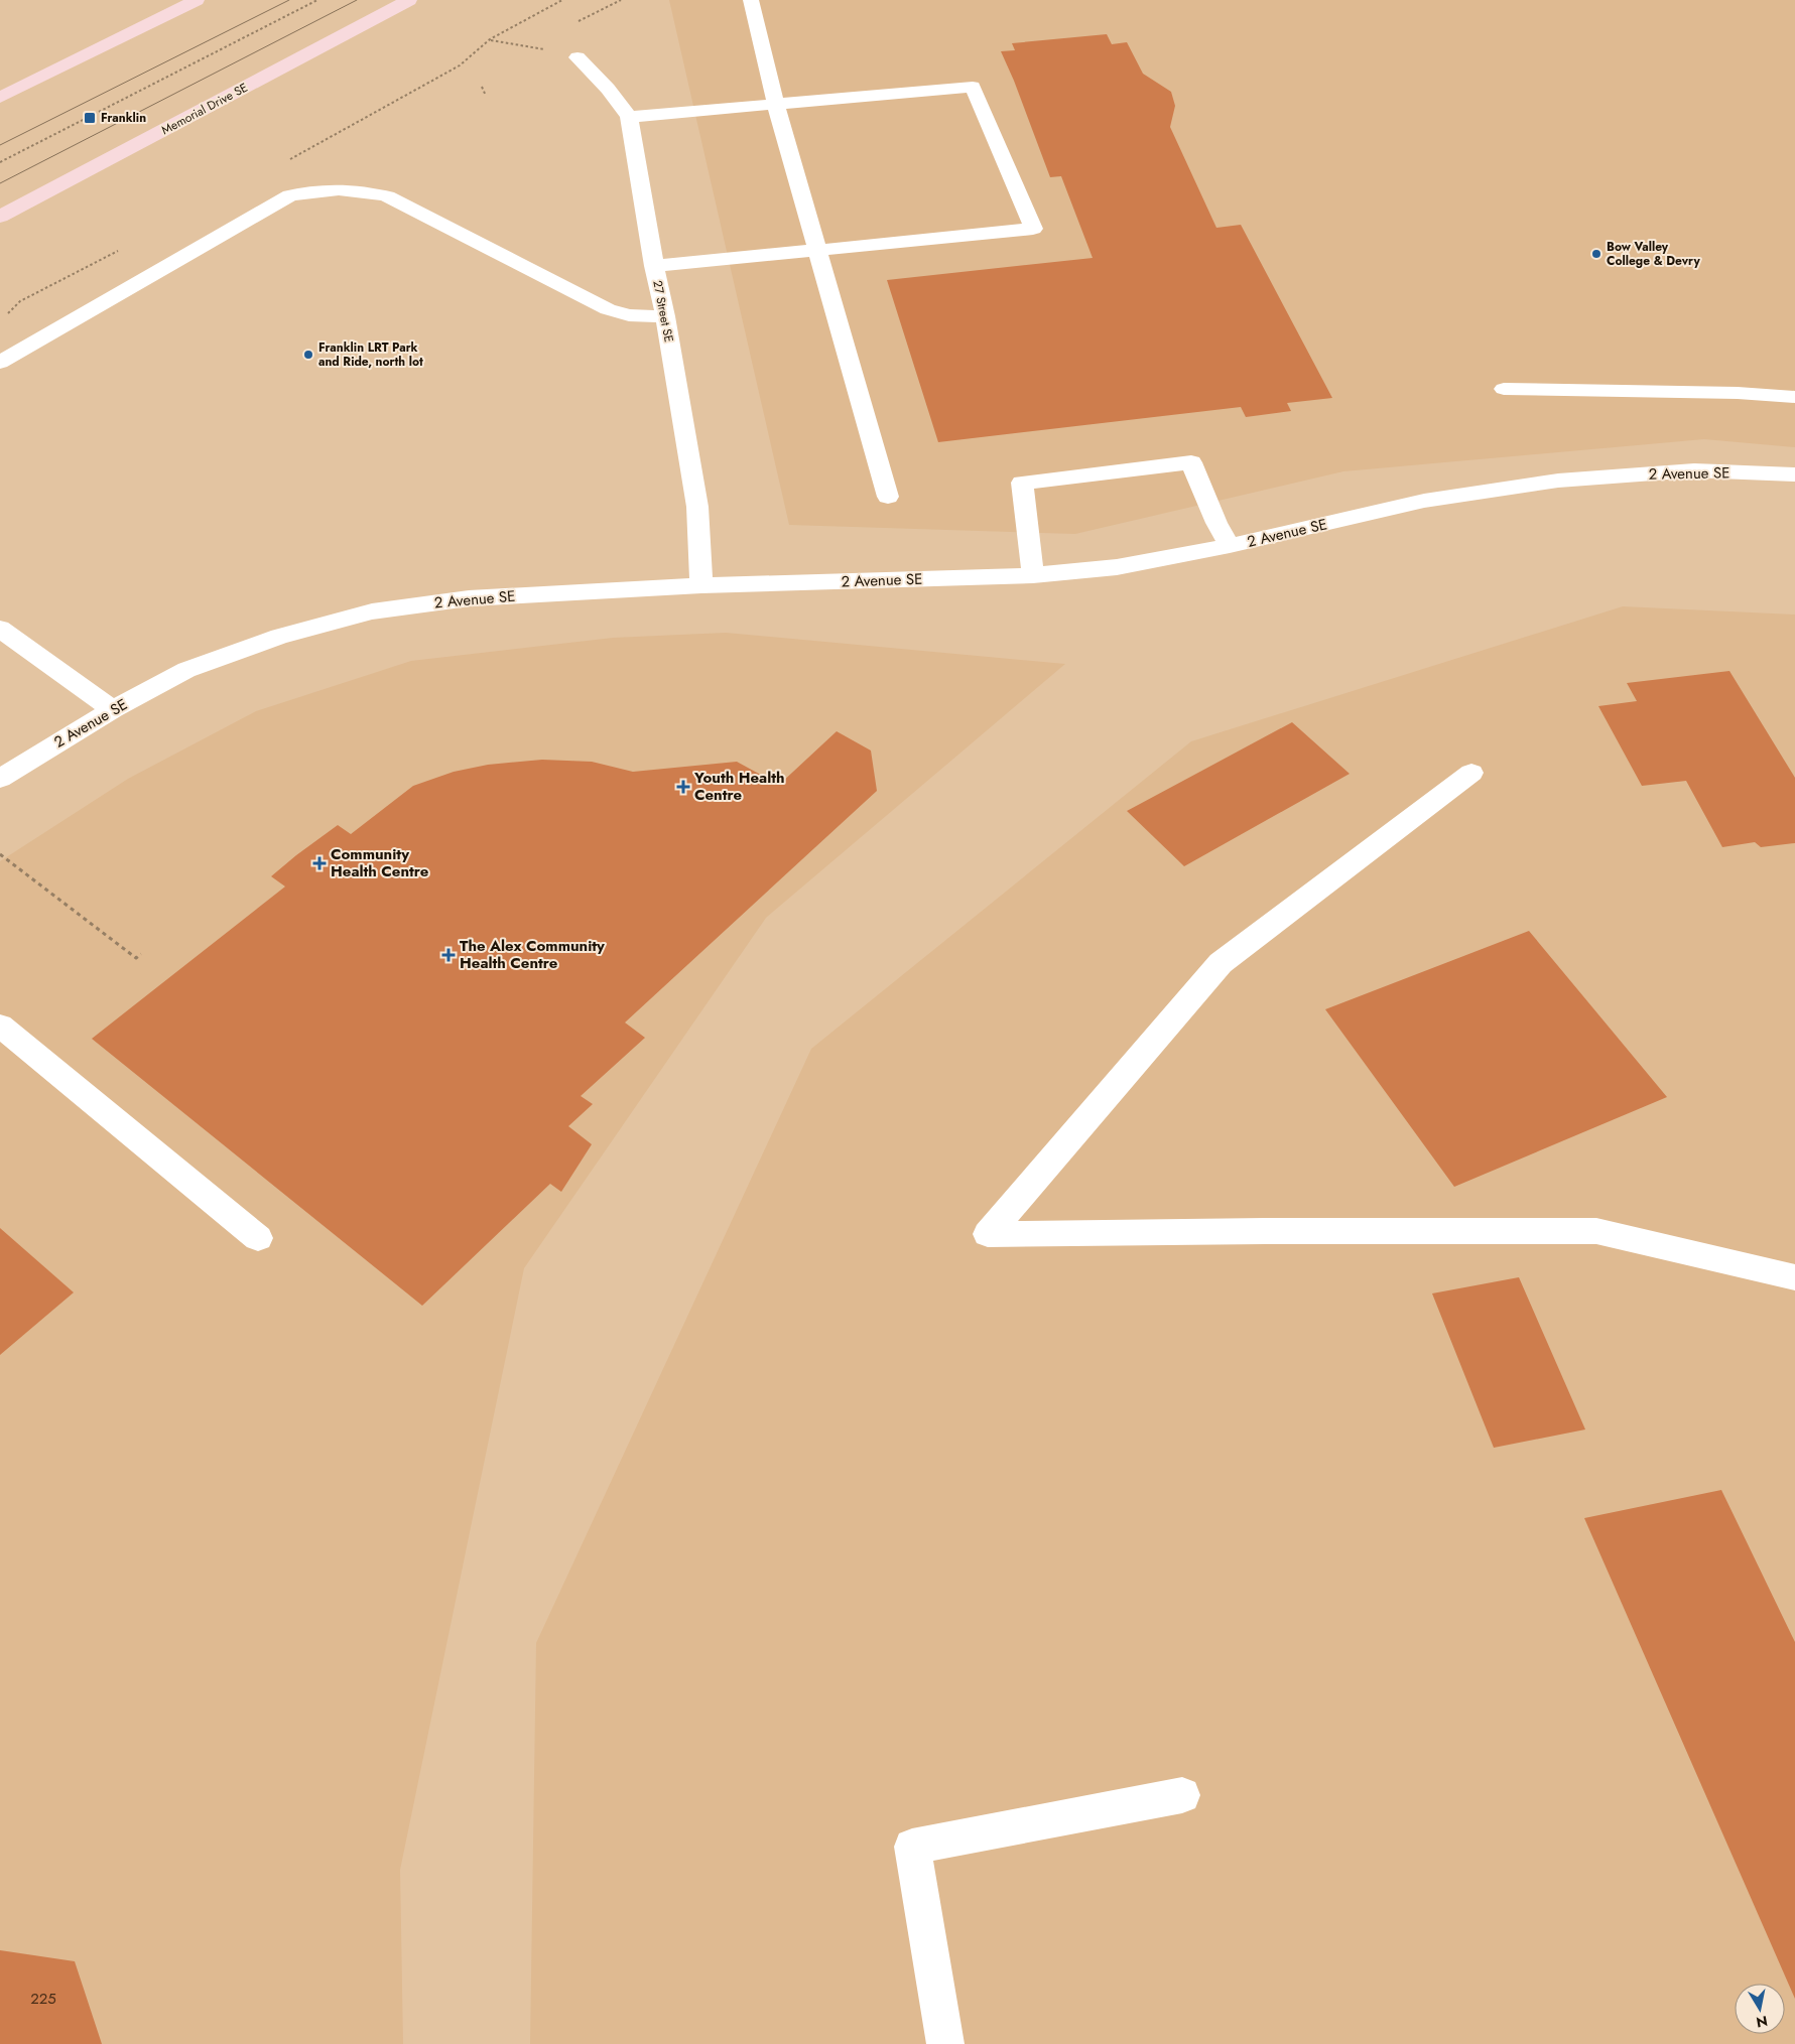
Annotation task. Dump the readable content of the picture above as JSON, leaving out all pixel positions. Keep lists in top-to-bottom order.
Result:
{
  "streets": {
    "main road": ["Memorial Drive SE"],
    "street": ["27 Street SE", "2 Avenue SE"]
  },
  "crossings": [
    ["27 Street SE", "2 Avenue SE"]
  ],
  "places": {
    "transit": ["Franklin"],
    "other": ["Bow Valley College & Devry", "Franklin LRT Park and Ride, north lot"],
    "health": ["Youth Health Centre", "Community Health Centre", "The Alex Community Health Centre"]
  },
  "house_numbers": ["225"],
  "north": "bottom"
}
